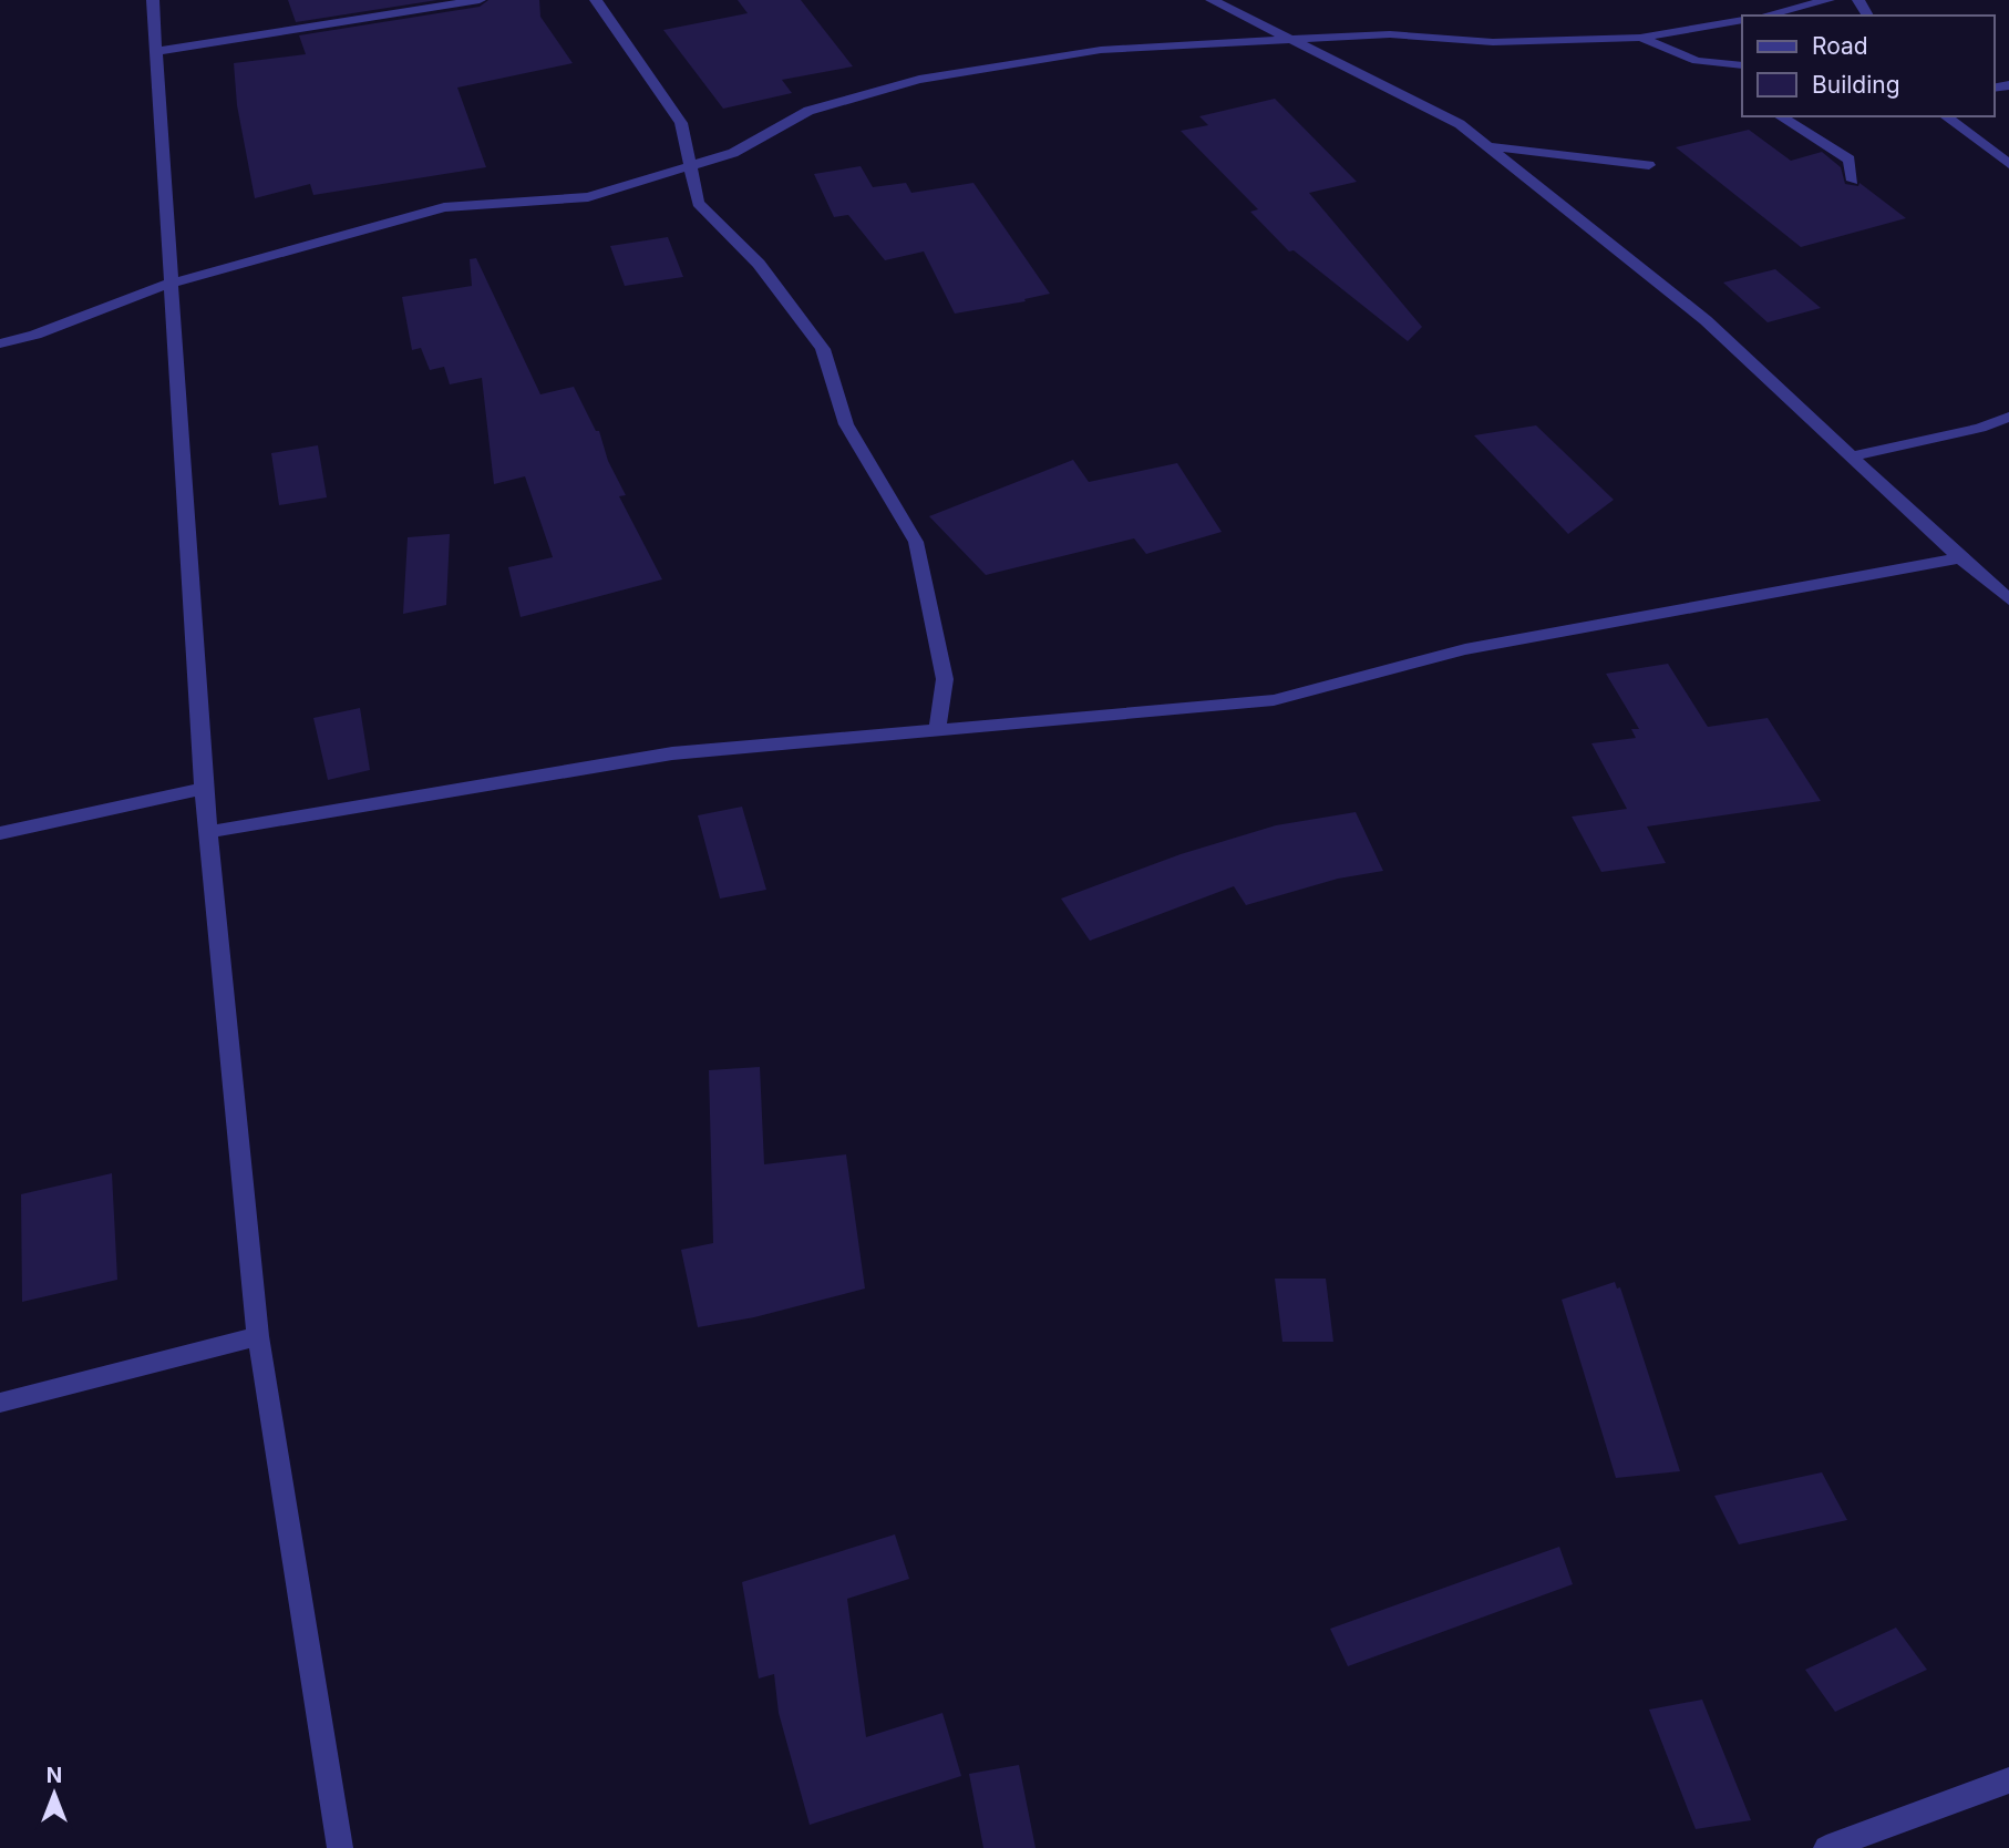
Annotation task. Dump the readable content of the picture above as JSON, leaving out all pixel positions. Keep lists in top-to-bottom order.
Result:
{
  "legend": ["Road", "Building"],
  "north": "top"
}
